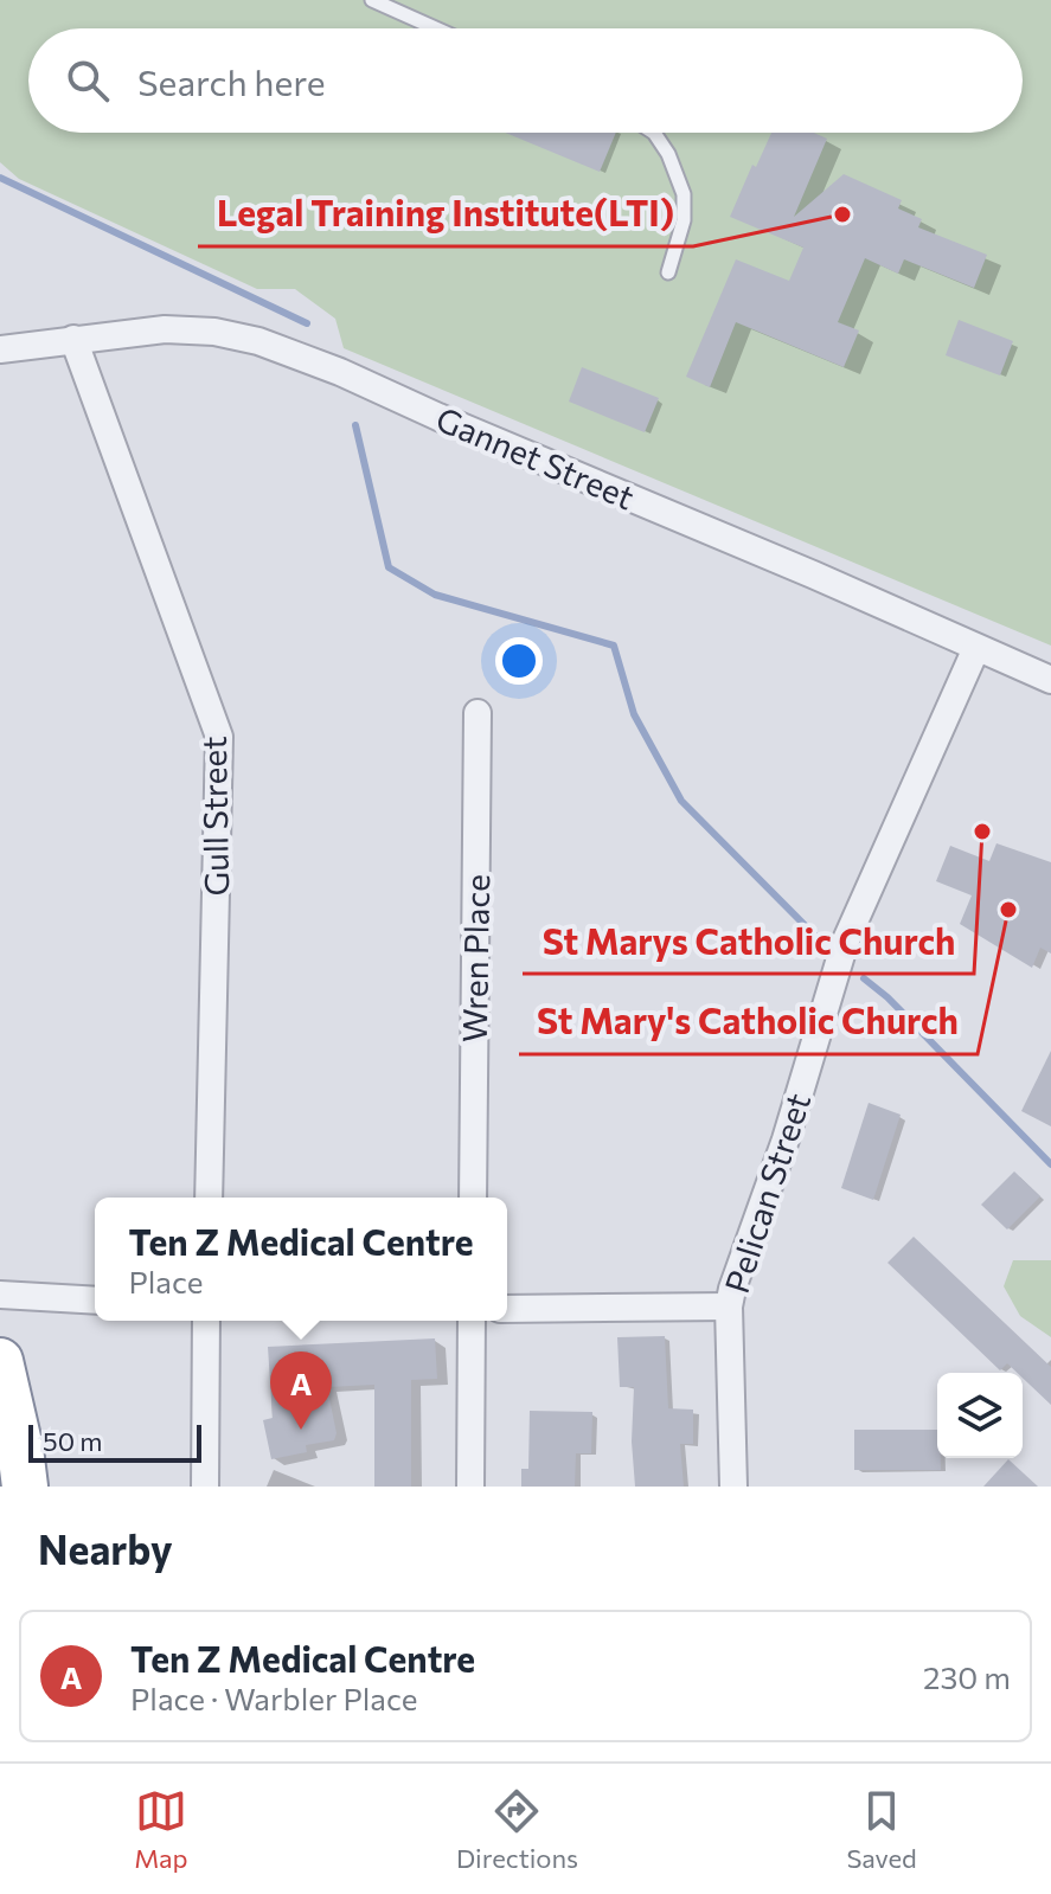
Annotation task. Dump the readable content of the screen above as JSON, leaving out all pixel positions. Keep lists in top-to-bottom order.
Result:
{
  "streets": {
    "street": [
      "Gannet Street",
      "Gull Street",
      "Wren Place",
      "Pelican Street"
    ]
  },
  "crossings": [
    ["Gannet Street", "Gull Street"],
    ["Gannet Street", "Pelican Street"]
  ],
  "places": ["Legal Training Institute(LTI)", "St Marys Catholic Church", "St Mary's Catholic Church"],
  "scale_bar": "50 m",
  "page": {
    "search": "Search here",
    "popup": ["Ten Z Medical Centre", "Place"],
    "pins": "A",
    "scale": "50 m",
    "heading": "Nearby",
    "list": [
      {
        "mark": "A",
        "name": "Ten Z Medical Centre",
        "note": "Place · Warbler Place",
        "value": "230 m"
      }
    ],
    "nav": ["Map", "Directions", "Saved"]
  }
}
